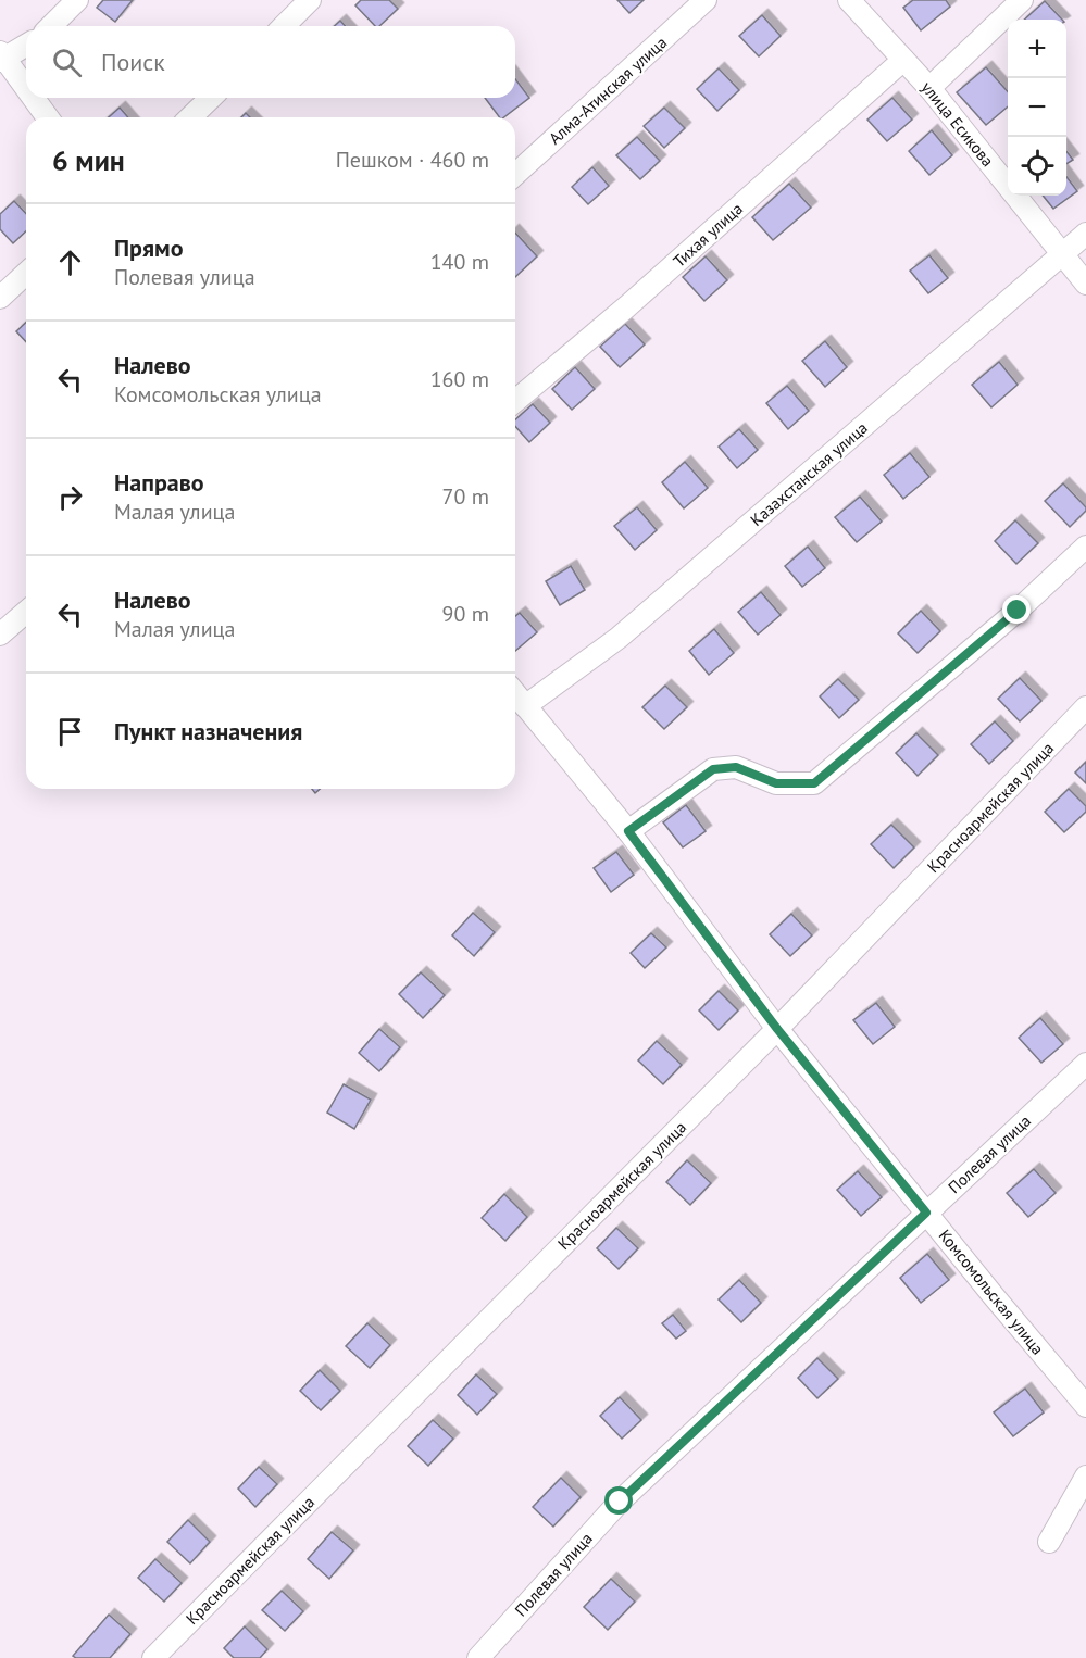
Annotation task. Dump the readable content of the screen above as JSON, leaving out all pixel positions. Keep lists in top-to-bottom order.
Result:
{
  "streets": {
    "street": [
      "Алма-Атинская улица",
      "улица Есикова",
      "Тихая улица",
      "Казахстанская улица",
      "Красноармейская улица",
      "Полевая улица",
      "Комсомольская улица"
    ]
  },
  "crossings": [
    ["улица Есикова", "Тихая улица"],
    ["улица Есикова", "Казахстанская улица"],
    ["Казахстанская улица", "Комсомольская улица"],
    ["Красноармейская улица", "Комсомольская улица"],
    ["Полевая улица", "Комсомольская улица"]
  ],
  "page": {
    "map_buttons": ["+", "−"],
    "search": "Поиск",
    "heading": ["6 мин", "Пешком · 460 m"],
    "list": [
      ["Прямо", "Полевая улица", "140 m"],
      ["Налево", "Комсомольская улица", "160 m"],
      ["Направо", "Малая улица", "70 m"],
      ["Налево", "Малая улица", "90 m"],
      "Пункт назначения"
    ]
  }
}
